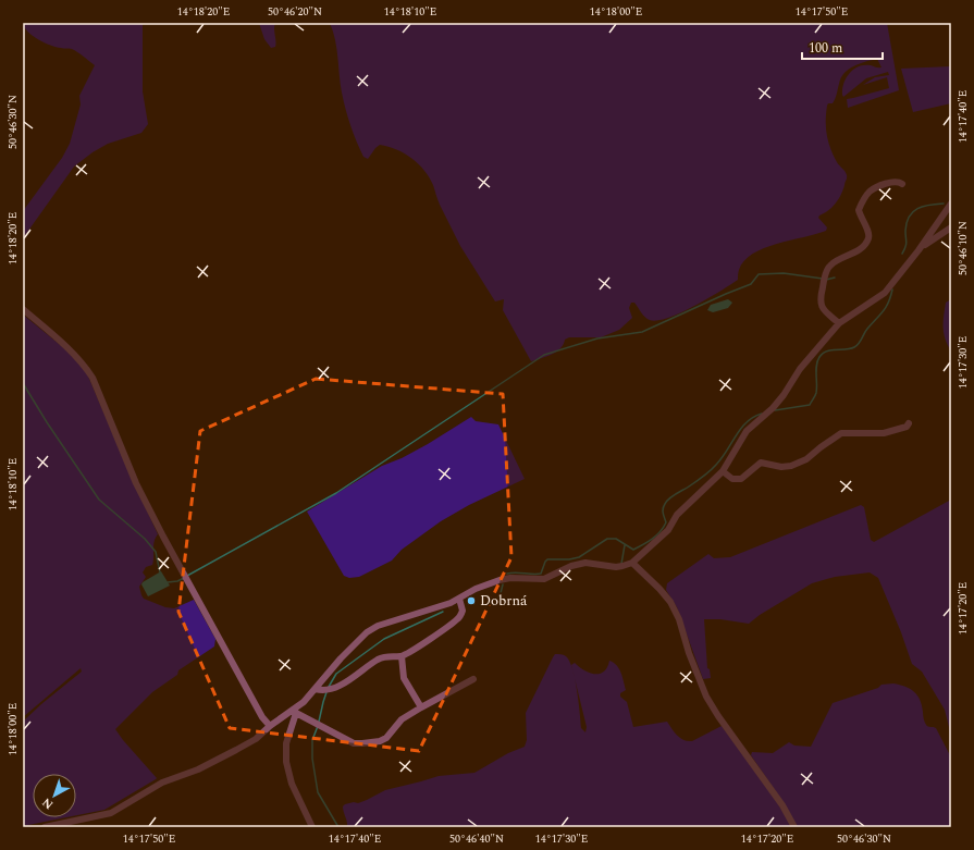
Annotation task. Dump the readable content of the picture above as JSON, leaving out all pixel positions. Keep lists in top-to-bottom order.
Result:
{
  "places": ["Dobrná"],
  "scale_bar": "100 m",
  "north": "bottom left",
  "coordinates": [
    "14°18'20\"E",
    "50°46'20\"N",
    "14°18'10\"E",
    "14°18'00\"E",
    "14°17'50\"E",
    "14°17'40\"E",
    "50°46'30\"N",
    "50°46'10\"N",
    "14°17'30\"E",
    "14°17'20\"E",
    "50°46'40\"N"
  ]
}
